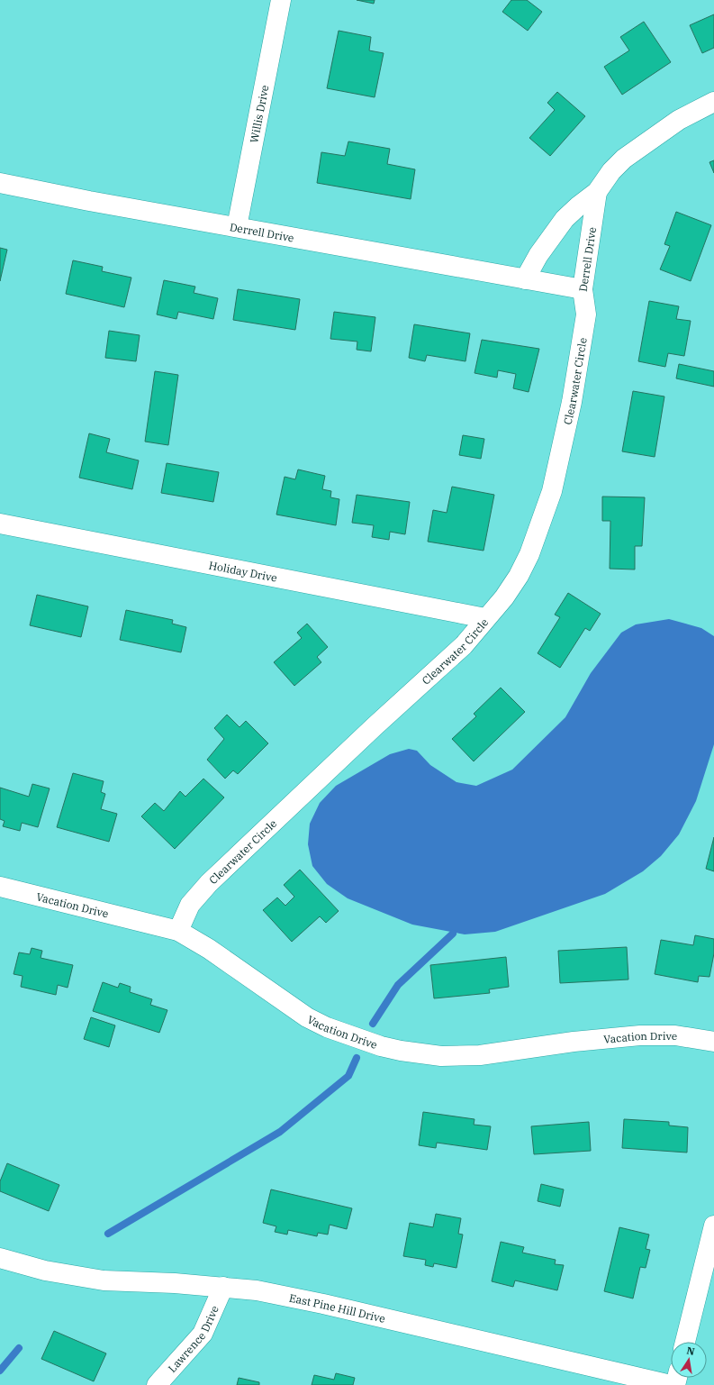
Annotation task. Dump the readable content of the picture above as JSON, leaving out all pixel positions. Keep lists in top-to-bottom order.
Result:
{
  "streets": {
    "street": [
      "Willis Drive",
      "Derrell Drive",
      "Clearwater Circle",
      "Holiday Drive",
      "Vacation Drive",
      "East Pine Hill Drive",
      "Lawrence Drive"
    ]
  },
  "crossings": [
    ["Willis Drive", "Derrell Drive"],
    ["Derrell Drive", "Clearwater Circle"],
    ["Clearwater Circle", "Holiday Drive"],
    ["Clearwater Circle", "Vacation Drive"],
    ["East Pine Hill Drive", "Lawrence Drive"]
  ],
  "north": "top"
}
